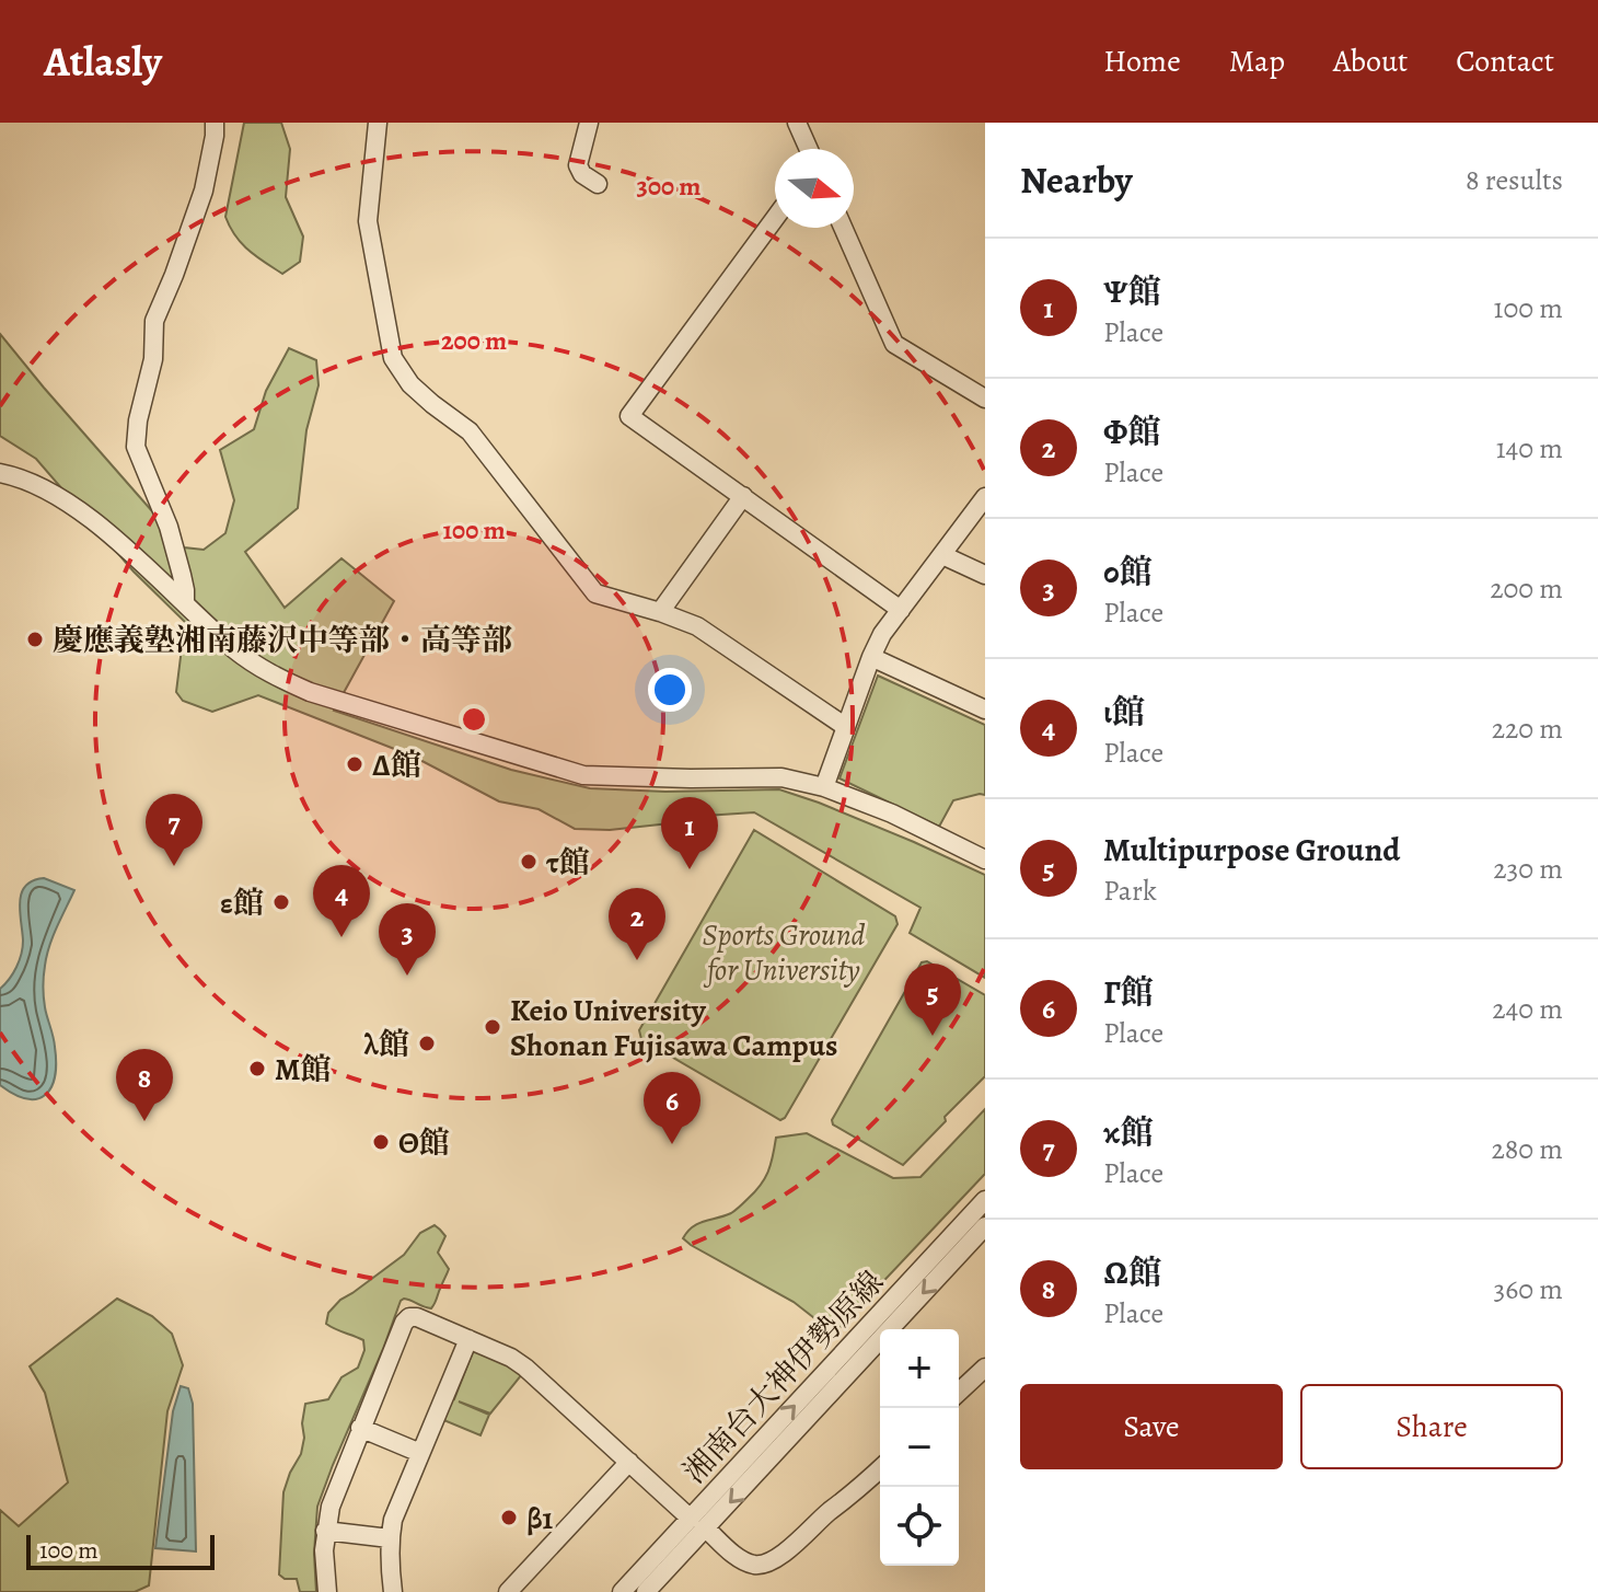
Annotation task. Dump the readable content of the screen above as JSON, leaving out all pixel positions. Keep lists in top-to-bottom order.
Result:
{
  "streets": {
    "street": ["湘南台大神伊勢原線"]
  },
  "parks": ["Sports Ground for University"],
  "places": [
    "慶應義塾湘南藤沢中等部・高等部",
    "Δ館",
    "τ館",
    "ε館",
    "Keio University Shonan Fujisawa Campus",
    "λ館",
    "Μ館",
    "Θ館",
    "β1"
  ],
  "scale_bar": "100 m",
  "north": "right",
  "page": {
    "header": "Atlasly",
    "nav": [
      "Home",
      "Map",
      "About",
      "Contact"
    ],
    "heading": ["Nearby", "8 results"],
    "list": [
      {
        "mark": "1",
        "name": "Ψ館",
        "note": "Place",
        "value": "100 m"
      },
      {
        "mark": "2",
        "name": "Φ館",
        "note": "Place",
        "value": "140 m"
      },
      {
        "mark": "3",
        "name": "ο館",
        "note": "Place",
        "value": "200 m"
      },
      {
        "mark": "4",
        "name": "ι館",
        "note": "Place",
        "value": "220 m"
      },
      {
        "mark": "5",
        "name": "Multipurpose Ground",
        "note": "Park",
        "value": "230 m"
      },
      {
        "mark": "6",
        "name": "Γ館",
        "note": "Place",
        "value": "240 m"
      },
      {
        "mark": "7",
        "name": "κ館",
        "note": "Place",
        "value": "280 m"
      },
      {
        "mark": "8",
        "name": "Ω館",
        "note": "Place",
        "value": "360 m"
      }
    ],
    "pins": [
      "7",
      "1",
      "4",
      "2",
      "3",
      "5",
      "8",
      "6"
    ],
    "map_buttons": ["+", "−"],
    "buttons": ["Save", "Share"],
    "scale": "100 m"
  },
  "rings": ["300 m", "200 m", "100 m"]
}
